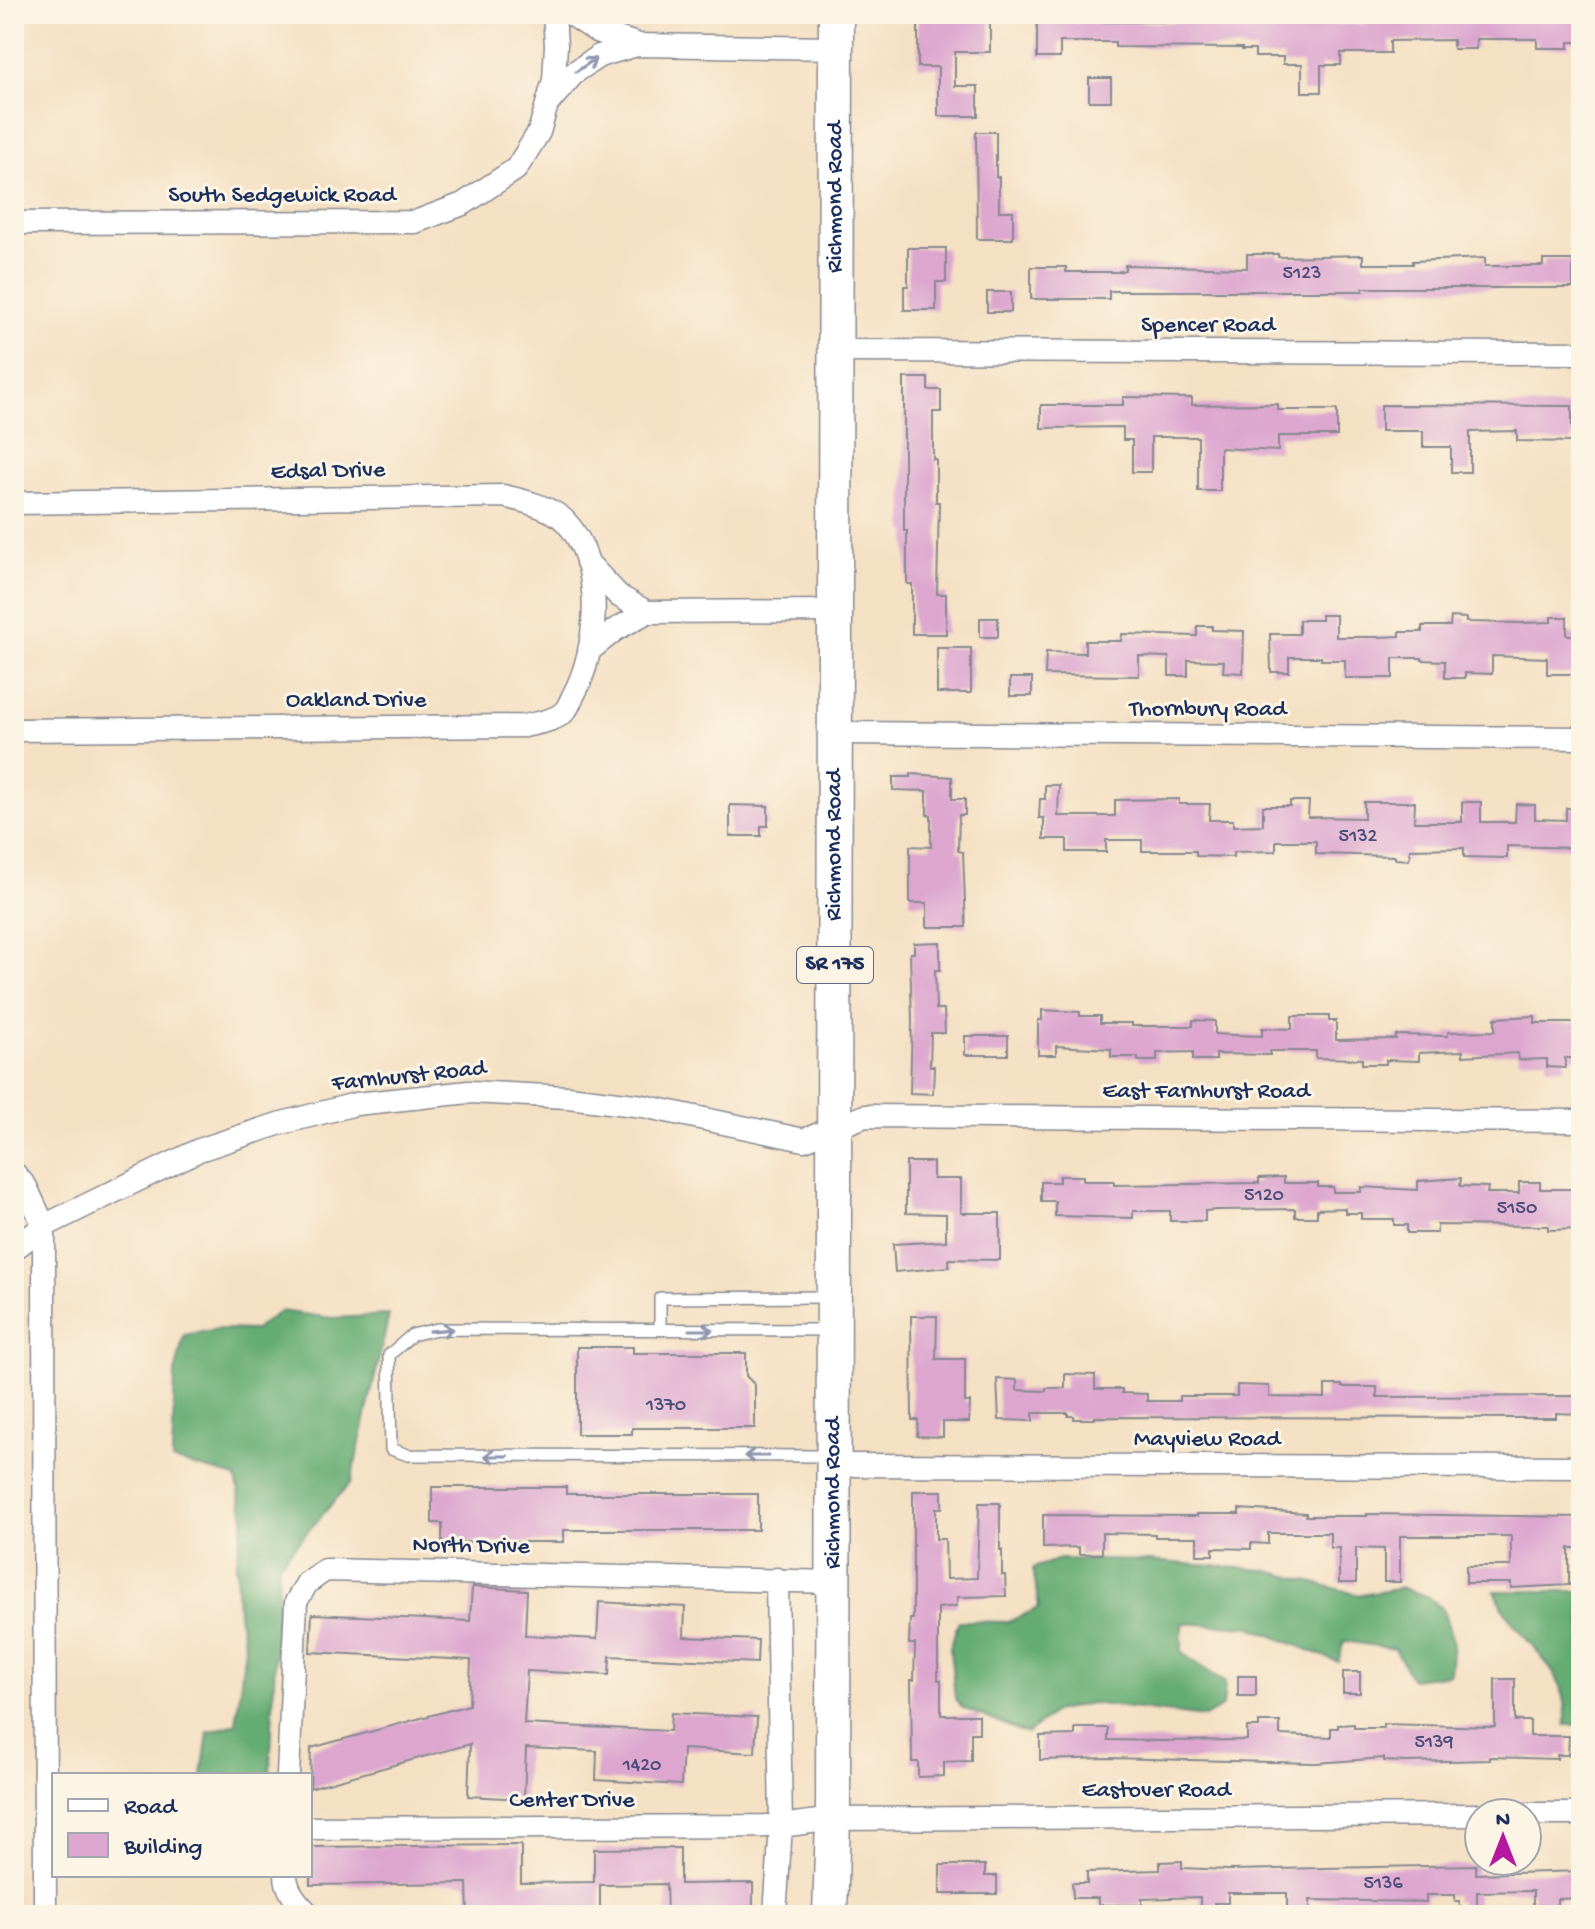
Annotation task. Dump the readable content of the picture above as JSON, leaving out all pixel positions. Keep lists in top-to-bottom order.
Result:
{
  "streets": {
    "main road": ["Richmond Road", "SR 175"],
    "street": [
      "South Sedgewick Road",
      "Spencer Road",
      "Edsal Drive",
      "Oakland Drive",
      "Thornbury Road",
      "Farnhurst Road",
      "East Farnhurst Road",
      "Mayview Road",
      "North Drive",
      "Eastover Road",
      "Center Drive"
    ]
  },
  "crossings": [
    ["Richmond Road", "Spencer Road"],
    ["Richmond Road", "Thornbury Road"],
    ["Richmond Road", "Farnhurst Road"],
    ["Richmond Road", "East Farnhurst Road"],
    ["Richmond Road", "Mayview Road"],
    ["Richmond Road", "North Drive"],
    ["Richmond Road", "Eastover Road"],
    ["Richmond Road", "Center Drive"],
    ["Edsal Drive", "Oakland Drive"],
    ["Farnhurst Road", "East Farnhurst Road"],
    ["Eastover Road", "Center Drive"]
  ],
  "house_numbers": [
    "5123",
    "5132",
    "5120",
    "5150",
    "1370",
    "5139",
    "1420",
    "5136"
  ],
  "legend": ["Road", "Building"],
  "north": "top"
}
